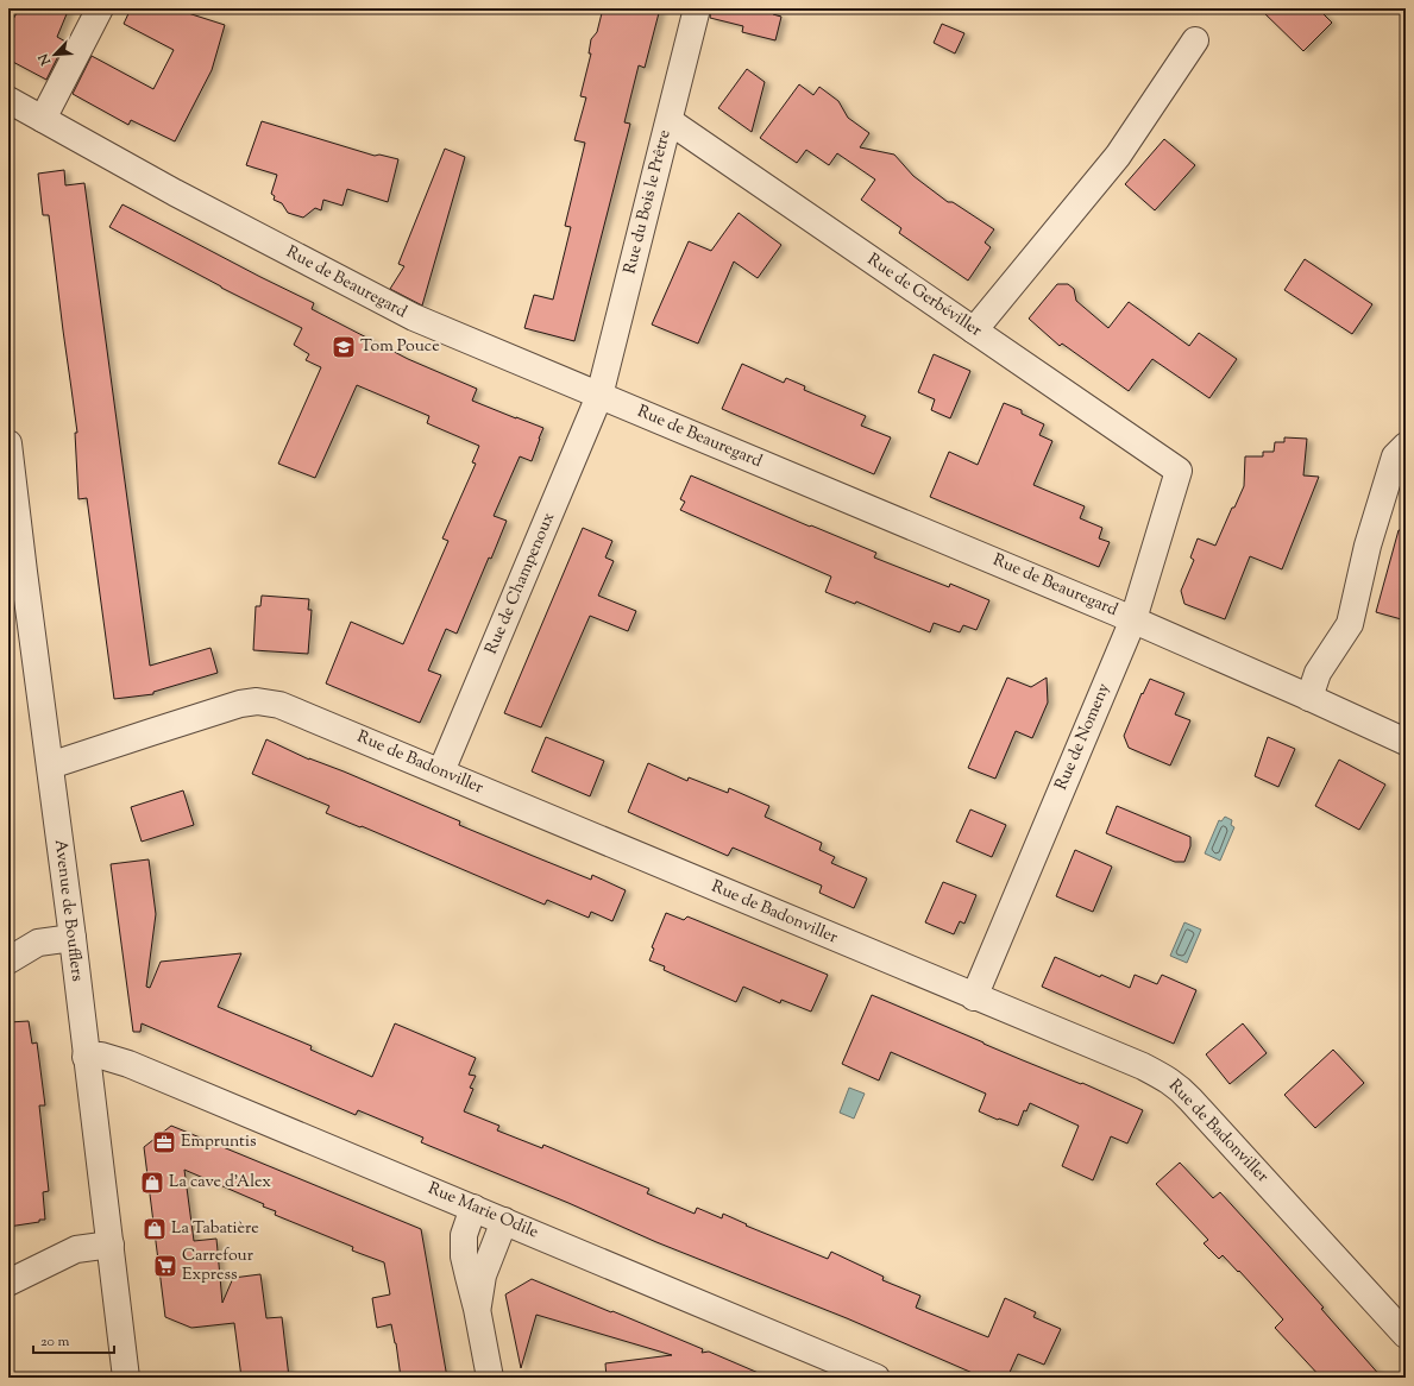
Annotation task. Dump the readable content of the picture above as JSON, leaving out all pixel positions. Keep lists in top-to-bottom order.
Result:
{
  "streets": {
    "street": [
      "Rue du Bois le Prêtre",
      "Rue de Beauregard",
      "Rue de Gerbéviller",
      "Rue de Champenoux",
      "Rue de Nomeny",
      "Rue de Badonviller",
      "Avenue de Boufflers",
      "Rue Marie Odile"
    ]
  },
  "crossings": [
    ["Rue du Bois le Prêtre", "Rue de Beauregard"],
    ["Rue du Bois le Prêtre", "Rue de Gerbéviller"],
    ["Rue du Bois le Prêtre", "Rue de Champenoux"],
    ["Rue de Beauregard", "Rue de Champenoux"],
    ["Rue de Beauregard", "Rue de Nomeny"],
    ["Rue de Gerbéviller", "Rue de Nomeny"],
    ["Rue de Champenoux", "Rue de Badonviller"],
    ["Rue de Nomeny", "Rue de Badonviller"],
    ["Rue de Badonviller", "Avenue de Boufflers"],
    ["Avenue de Boufflers", "Rue Marie Odile"]
  ],
  "places": {
    "school or university": ["Tom Pouce"],
    "office": ["Empruntis"],
    "shop": ["La cave d’Alex", "La Tabatière"],
    "supermarket": ["Carrefour Express"]
  },
  "scale_bar": "20 m",
  "north": "bottom left"
}
